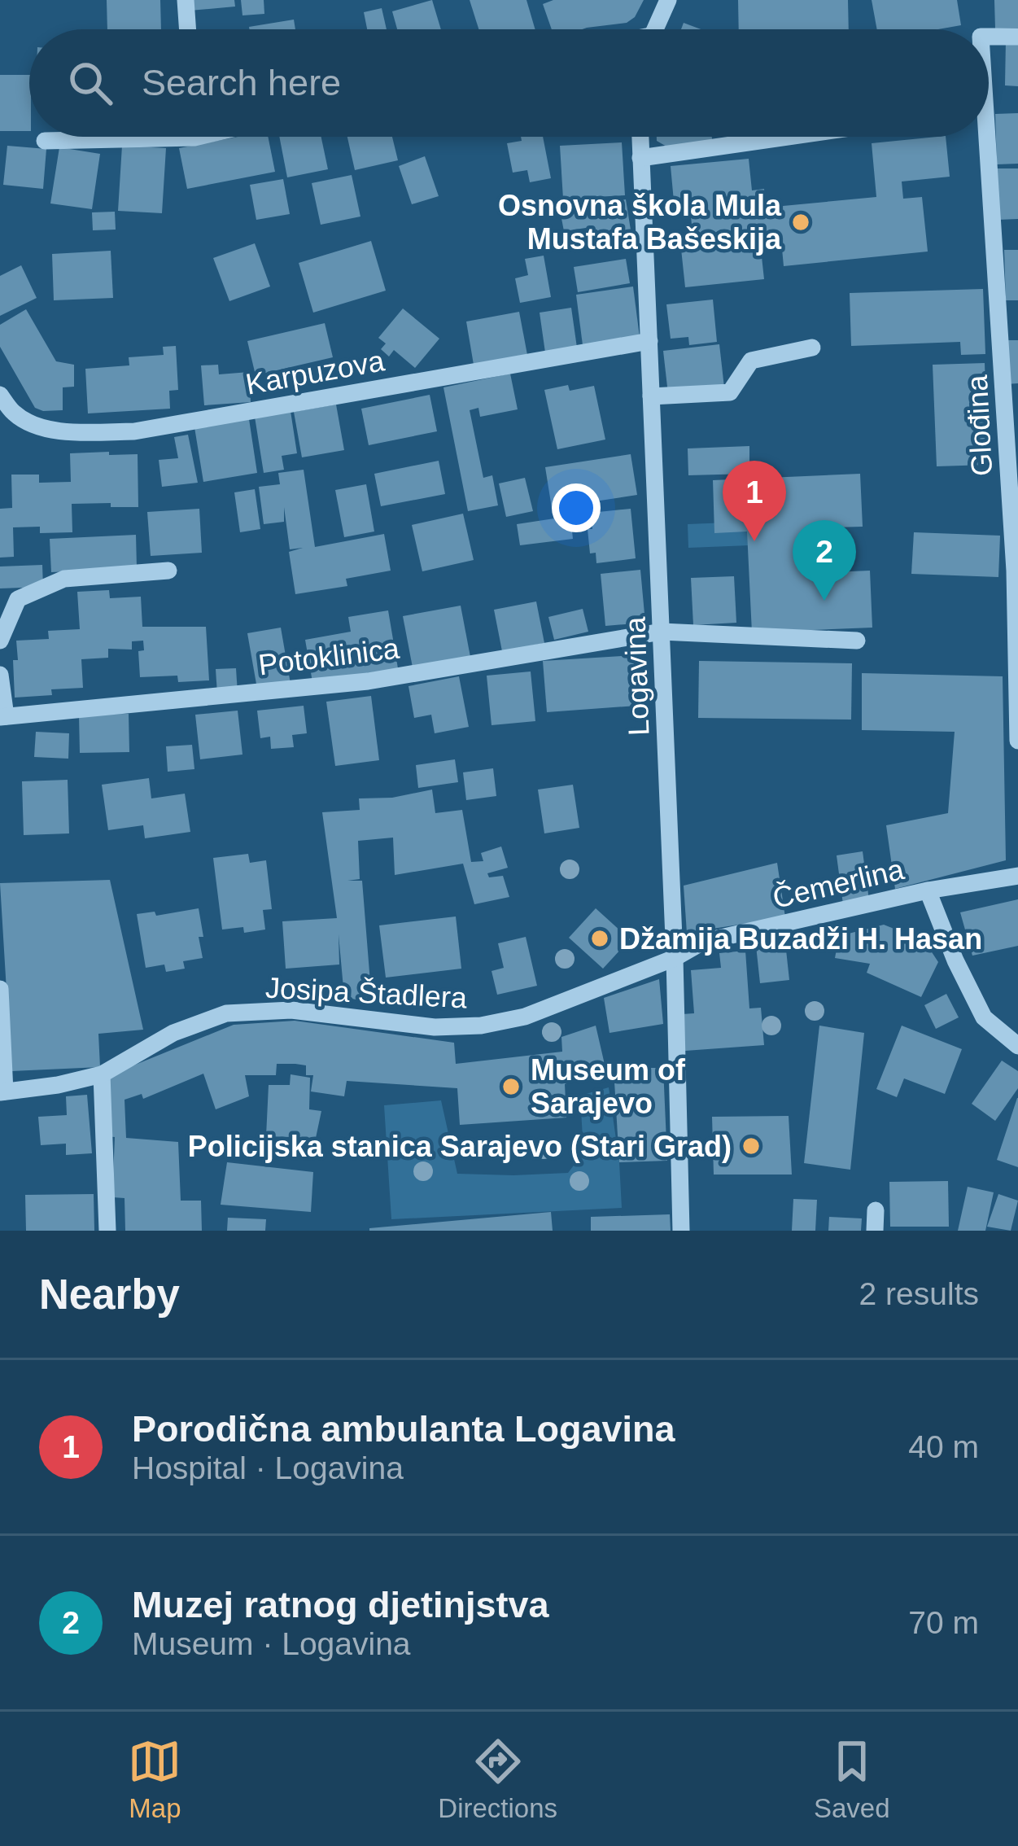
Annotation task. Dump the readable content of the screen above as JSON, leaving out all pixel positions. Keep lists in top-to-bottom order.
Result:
{
  "streets": {
    "street": [
      "Karpuzova",
      "Glođina",
      "Potoklinica",
      "Logavina",
      "Čemerlina",
      "Josipa Štadlera"
    ]
  },
  "crossings": [
    ["Karpuzova", "Logavina"],
    ["Potoklinica", "Logavina"],
    ["Logavina", "Čemerlina"],
    ["Logavina", "Josipa Štadlera"],
    ["Čemerlina", "Josipa Štadlera"]
  ],
  "places": [
    "Osnovna škola Mula Mustafa Bašeskija",
    "Džamija Buzadži H. Hasan",
    "Museum of Sarajevo",
    "Policijska stanica Sarajevo (Stari Grad)"
  ],
  "page": {
    "search": "Search here",
    "pins": ["1", "2"],
    "heading": ["Nearby", "2 results"],
    "list": [
      {
        "mark": "1",
        "name": "Porodična ambulanta Logavina",
        "note": "Hospital · Logavina",
        "value": "40 m"
      },
      {
        "mark": "2",
        "name": "Muzej ratnog djetinjstva",
        "note": "Museum · Logavina",
        "value": "70 m"
      }
    ],
    "nav": ["Map", "Directions", "Saved"]
  }
}
